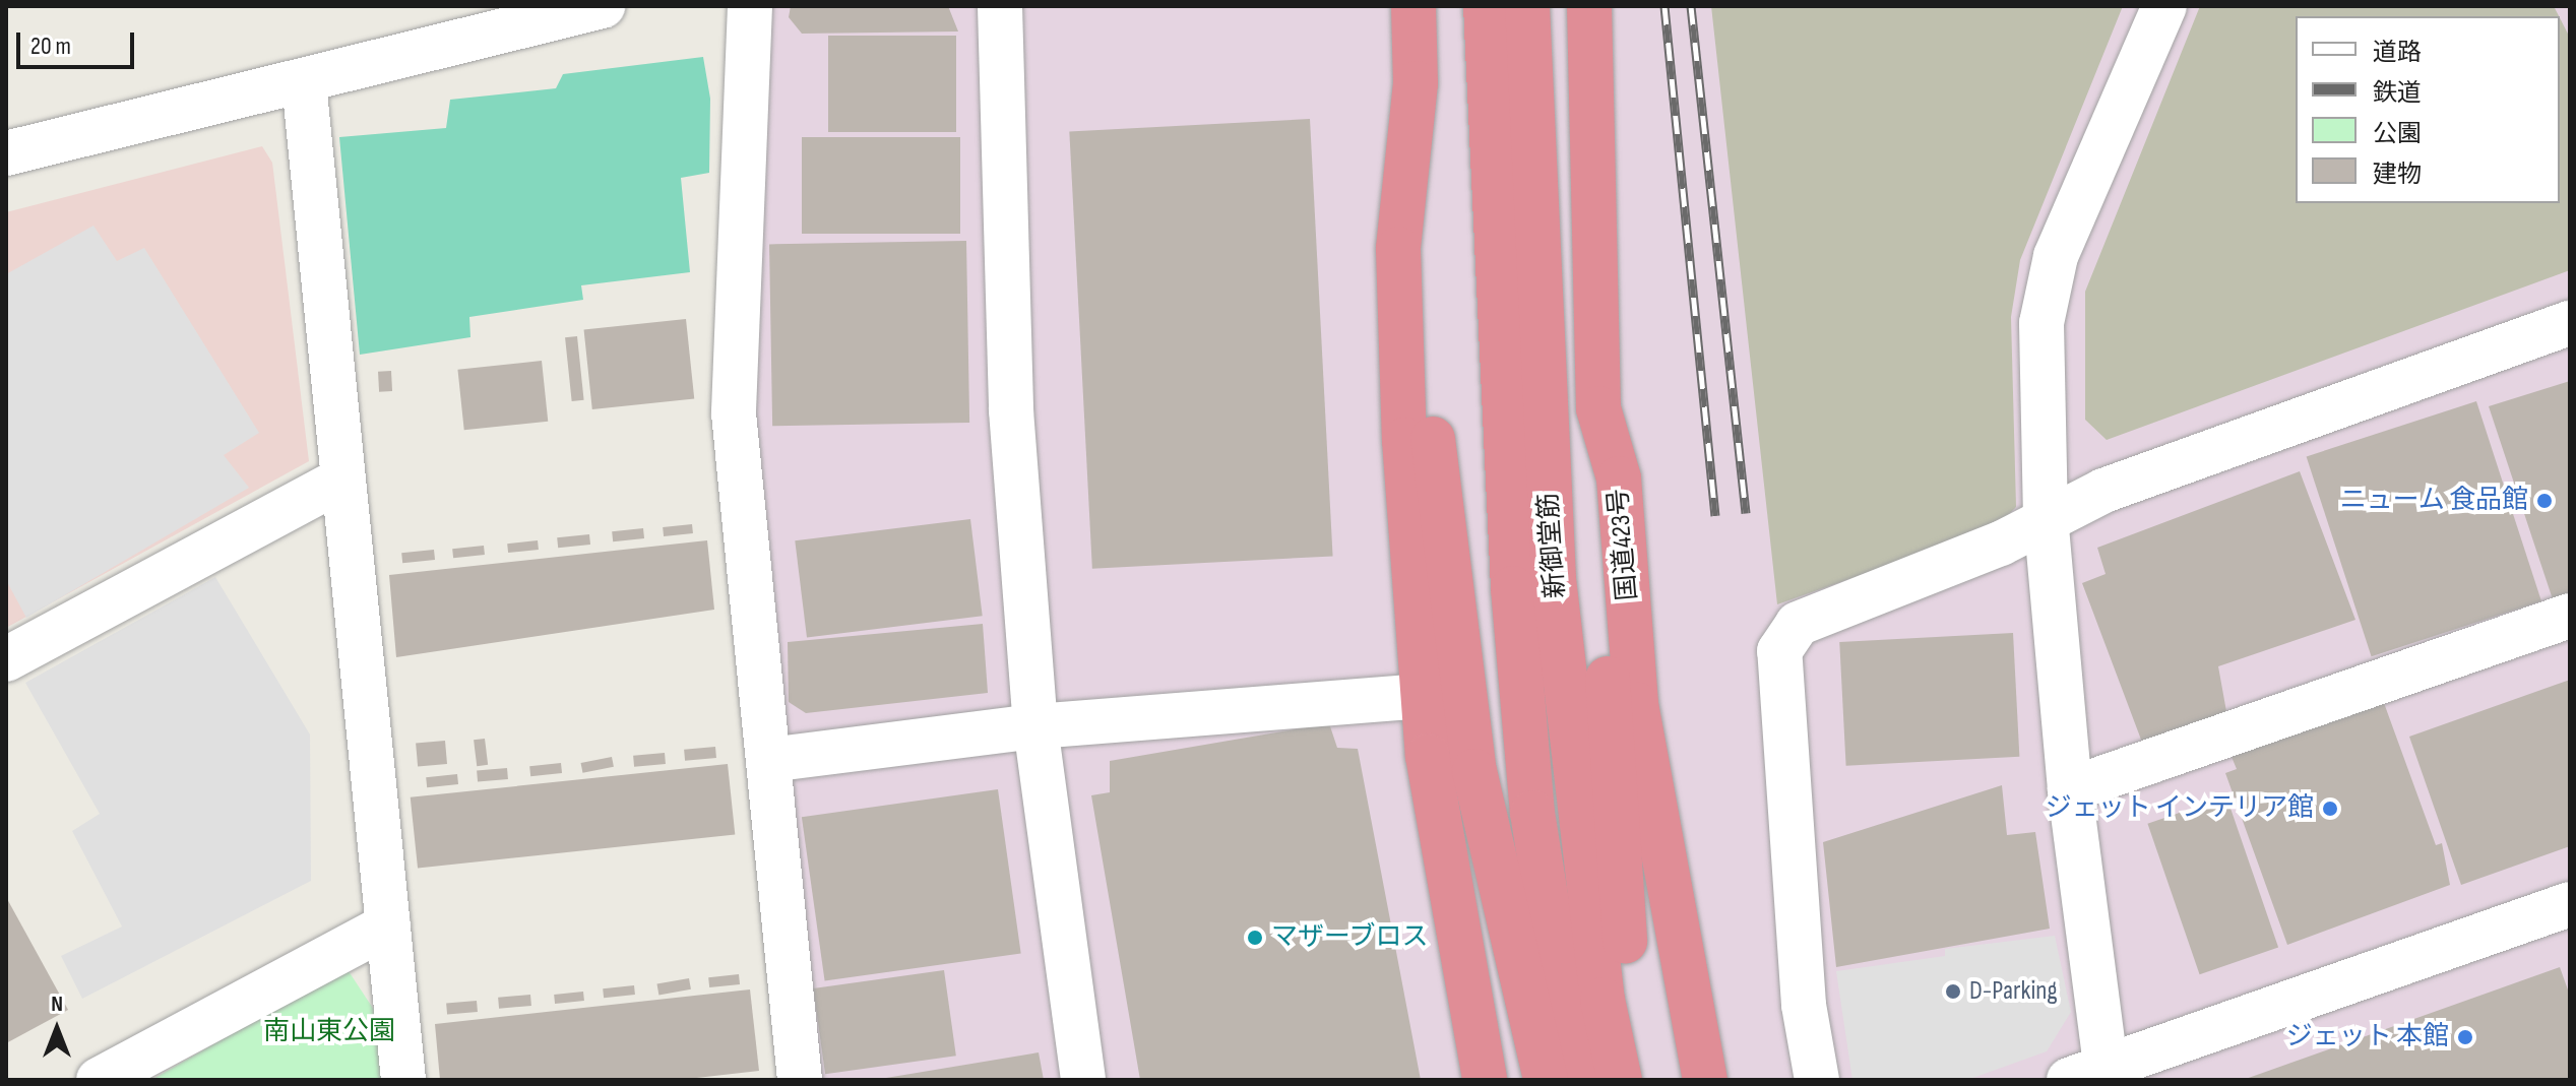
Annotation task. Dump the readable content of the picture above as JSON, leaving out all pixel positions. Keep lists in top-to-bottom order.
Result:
{
  "streets": {
    "highway": ["国道423号", "新御堂筋"]
  },
  "parks": ["南山東公園"],
  "places": [
    "ニューム 食品館",
    "ジェット インテリア館",
    "マザーブロス",
    "D-Parking",
    "ジェット 本館"
  ],
  "legend": [
    "道路",
    "鉄道",
    "公園",
    "建物"
  ],
  "scale_bar": "20 m",
  "north": "top"
}
